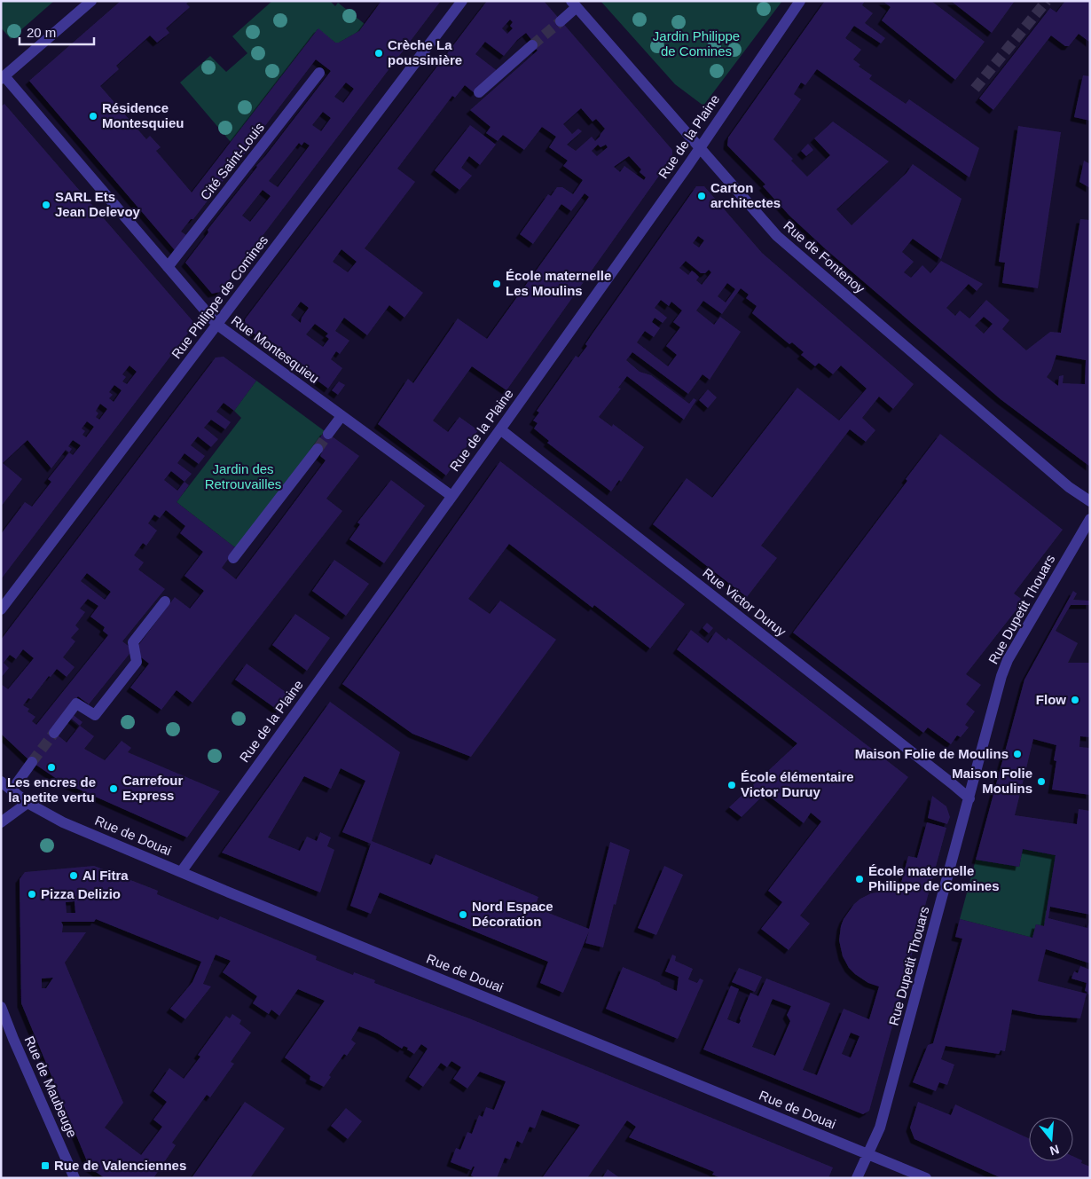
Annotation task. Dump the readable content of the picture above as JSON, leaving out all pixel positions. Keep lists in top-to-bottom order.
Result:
{
  "streets": {
    "street": [
      "Rue de la Plaine",
      "Cité Saint-Louis",
      "Rue de Fontenoy",
      "Rue Philippe de Comines",
      "Rue Montesquieu",
      "Rue Victor Duruy",
      "Rue Dupetit Thouars",
      "Rue de Douai",
      "Rue de Maubeuge"
    ]
  },
  "crossings": [
    ["Rue de la Plaine", "Rue de Fontenoy"],
    ["Rue de la Plaine", "Rue Montesquieu"],
    ["Rue de la Plaine", "Rue Victor Duruy"],
    ["Rue de la Plaine", "Rue de Douai"],
    ["Cité Saint-Louis", "Rue Montesquieu"],
    ["Rue Philippe de Comines", "Rue Montesquieu"],
    ["Rue Victor Duruy", "Rue Dupetit Thouars"],
    ["Rue Dupetit Thouars", "Rue de Douai"]
  ],
  "parks": ["Jardin Philippe de Comines", "Jardin des Retrouvailles"],
  "places": {
    "other": [
      "Crèche La poussinière",
      "Résidence Montesquieu",
      "Carton architectes",
      "SARL Ets Jean Delevoy",
      "École maternelle Les Moulins",
      "Flow",
      "Maison Folie de Moulins",
      "Les encres de la petite vertu",
      "Maison Folie Moulins",
      "École élémentaire Victor Duruy",
      "Carrefour Express",
      "Al Fitra",
      "École maternelle Philippe de Comines",
      "Pizza Delizio",
      "Nord Espace Décoration"
    ],
    "transit": ["Rue de Valenciennes"]
  },
  "scale_bar": "20 m",
  "north": "bottom"
}
